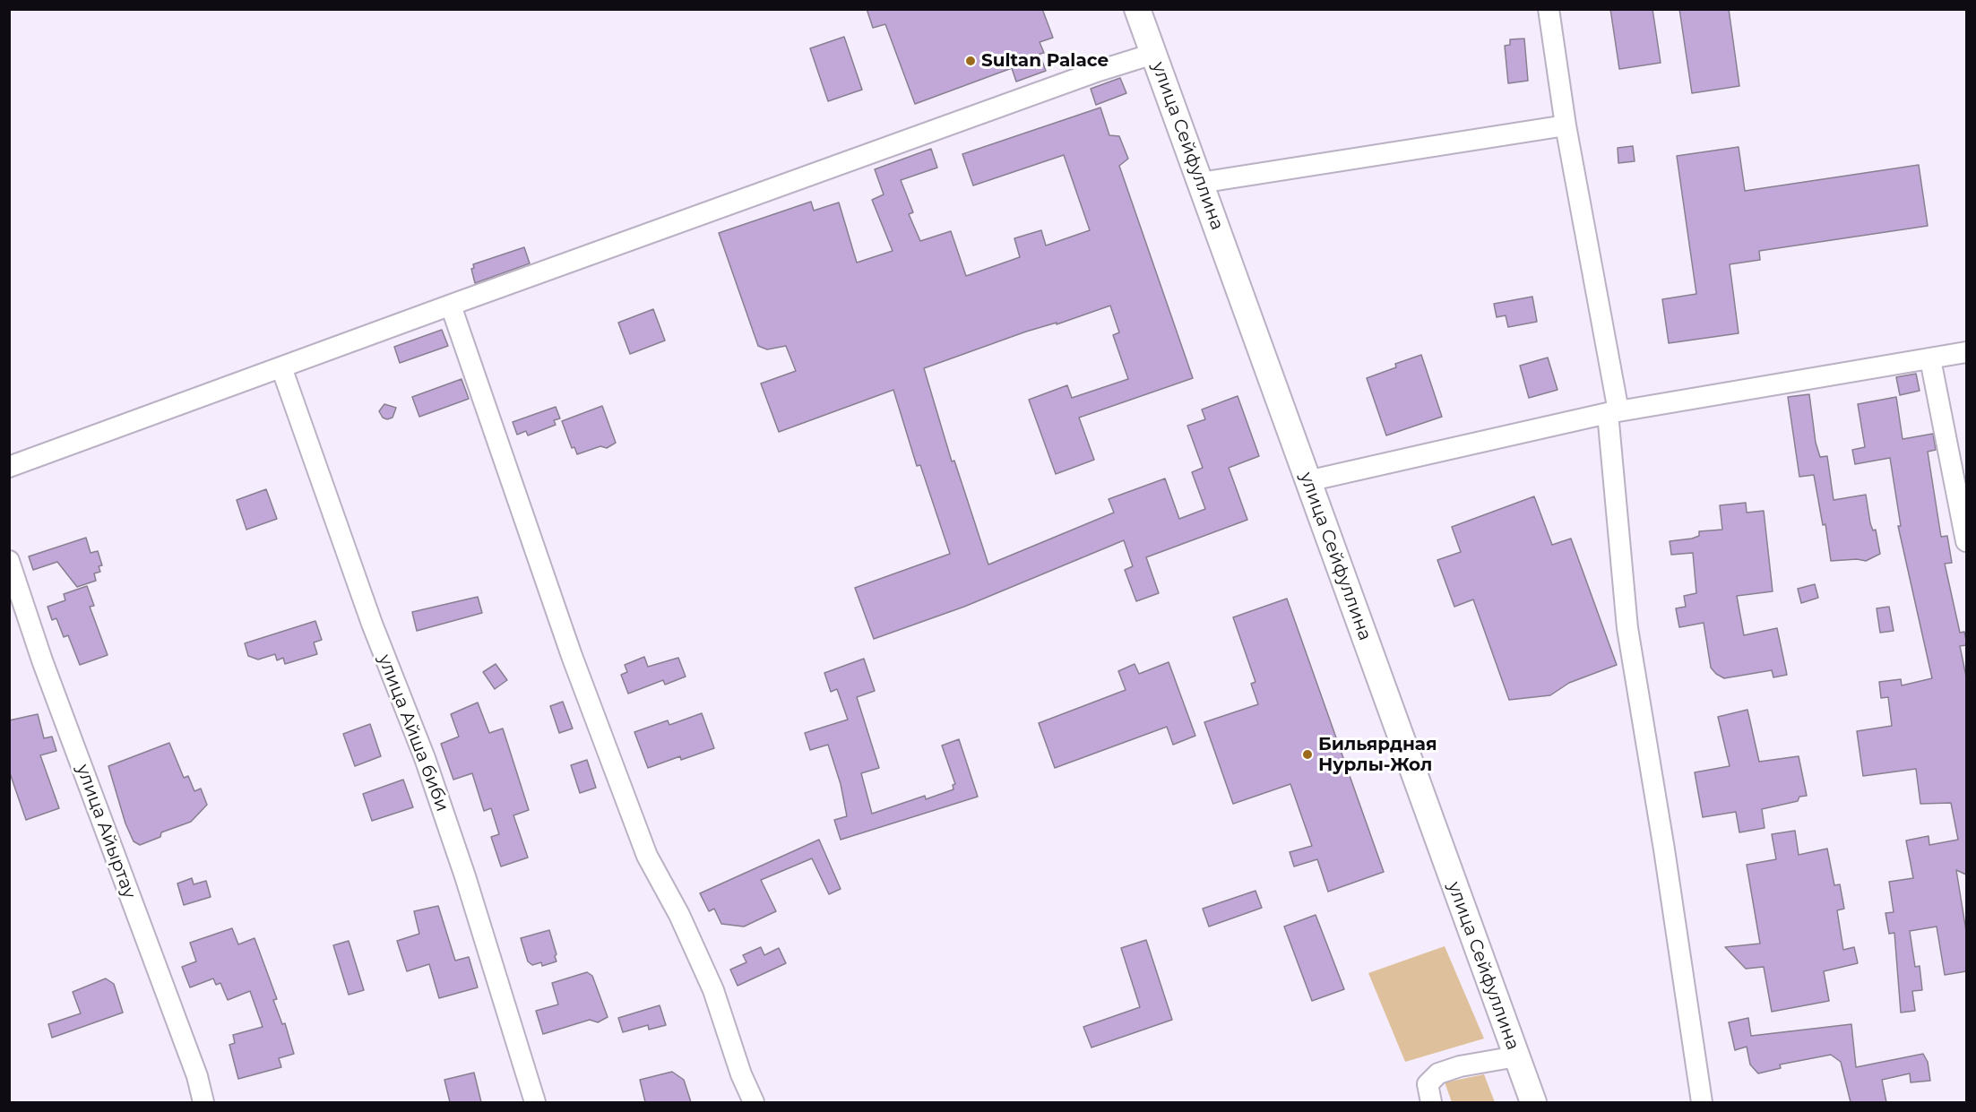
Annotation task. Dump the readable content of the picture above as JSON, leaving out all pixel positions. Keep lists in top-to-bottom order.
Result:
{
  "streets": {
    "main road": ["улица Сейфуллина"],
    "street": ["улица Айша биби", "улица Айыртау"]
  },
  "places": ["Sultan Palace", "Бильярдная Нурлы-Жол"]
}
